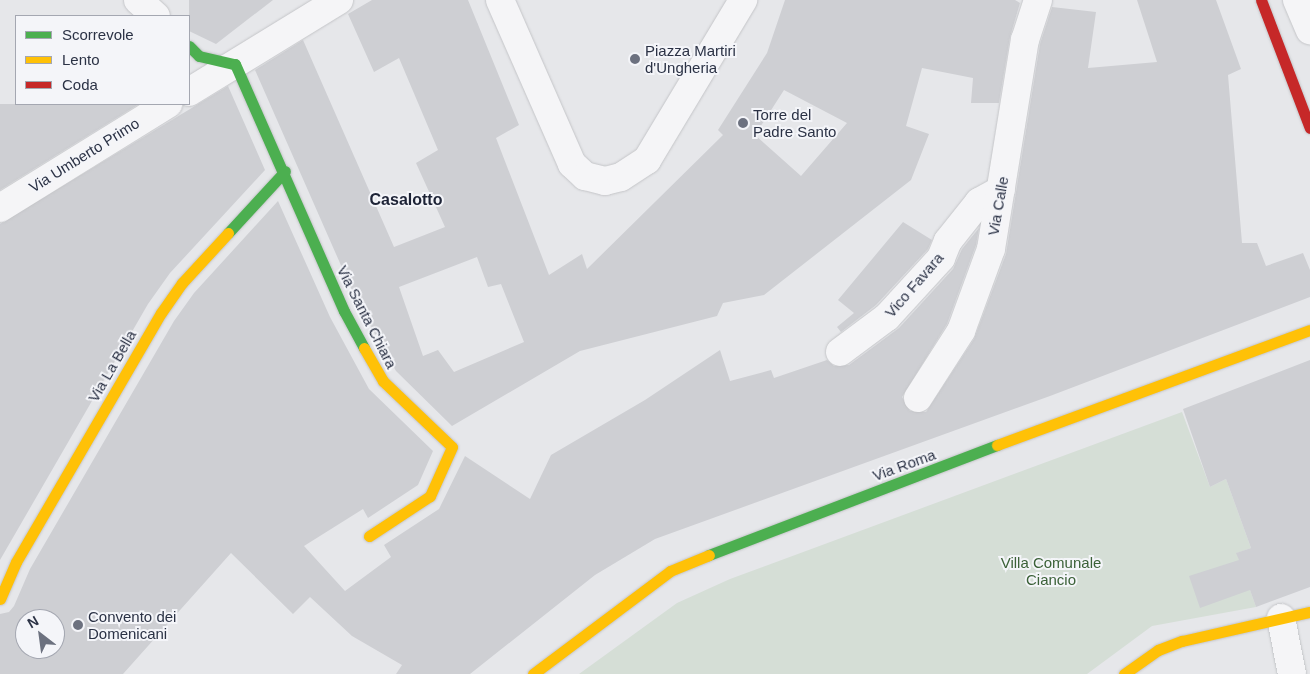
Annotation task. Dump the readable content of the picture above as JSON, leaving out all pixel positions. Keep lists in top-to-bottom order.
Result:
{
  "streets": {
    "street": [
      "Via Umberto Primo",
      "Via Calle",
      "Vico Favara",
      "Via Santa Chiara",
      "Via La Bella",
      "Via Roma"
    ]
  },
  "crossings": [
    ["Via Calle", "Vico Favara"],
    ["Via Santa Chiara", "Via La Bella"]
  ],
  "districts": ["Casalotto"],
  "parks": ["Villa Comunale Ciancio"],
  "places": ["Piazza Martiri d'Ungheria", "Torre del Padre Santo", "Convento dei Domenicani"],
  "legend": ["Scorrevole", "Lento", "Coda"],
  "north": "top left"
}
